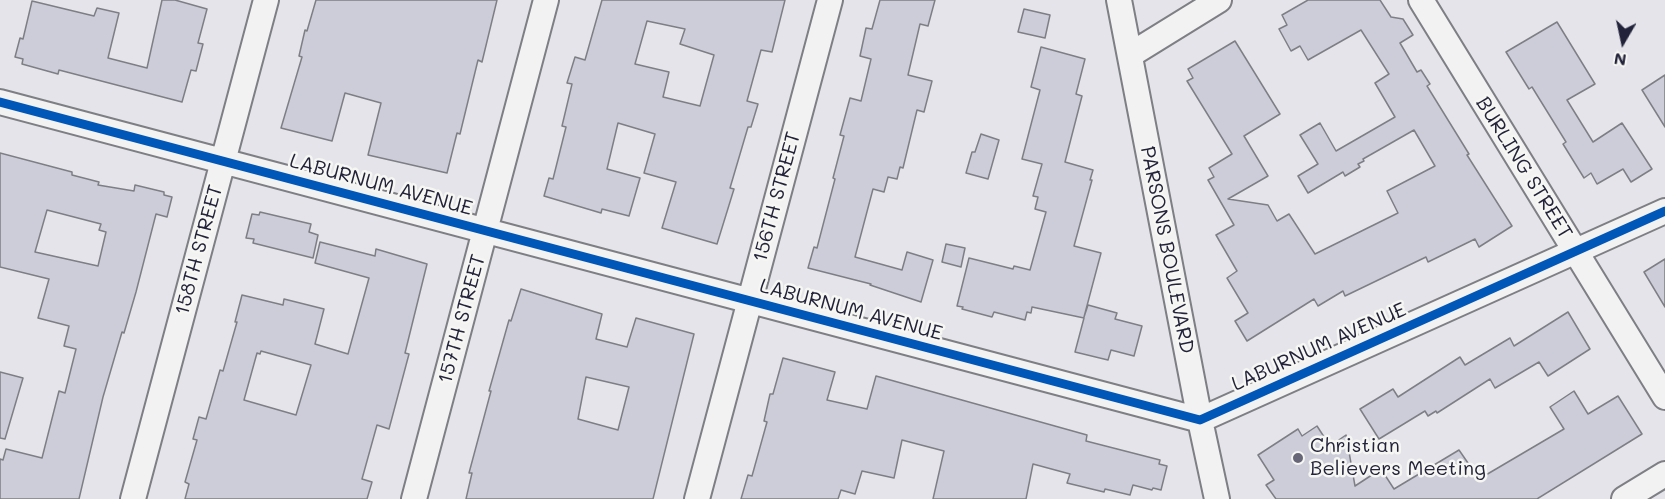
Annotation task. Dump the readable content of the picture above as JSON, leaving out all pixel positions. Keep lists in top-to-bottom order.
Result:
{
  "streets": {
    "street": [
      "BURLING STREET",
      "LABURNUM AVENUE",
      "156TH STREET",
      "158TH STREET",
      "PARSONS BOULEVARD",
      "157TH STREET"
    ]
  },
  "crossings": [
    ["BURLING STREET", "LABURNUM AVENUE"],
    ["LABURNUM AVENUE", "156TH STREET"],
    ["LABURNUM AVENUE", "158TH STREET"],
    ["LABURNUM AVENUE", "PARSONS BOULEVARD"],
    ["LABURNUM AVENUE", "157TH STREET"]
  ],
  "places": ["Christian Believers Meeting"],
  "north": "bottom"
}
